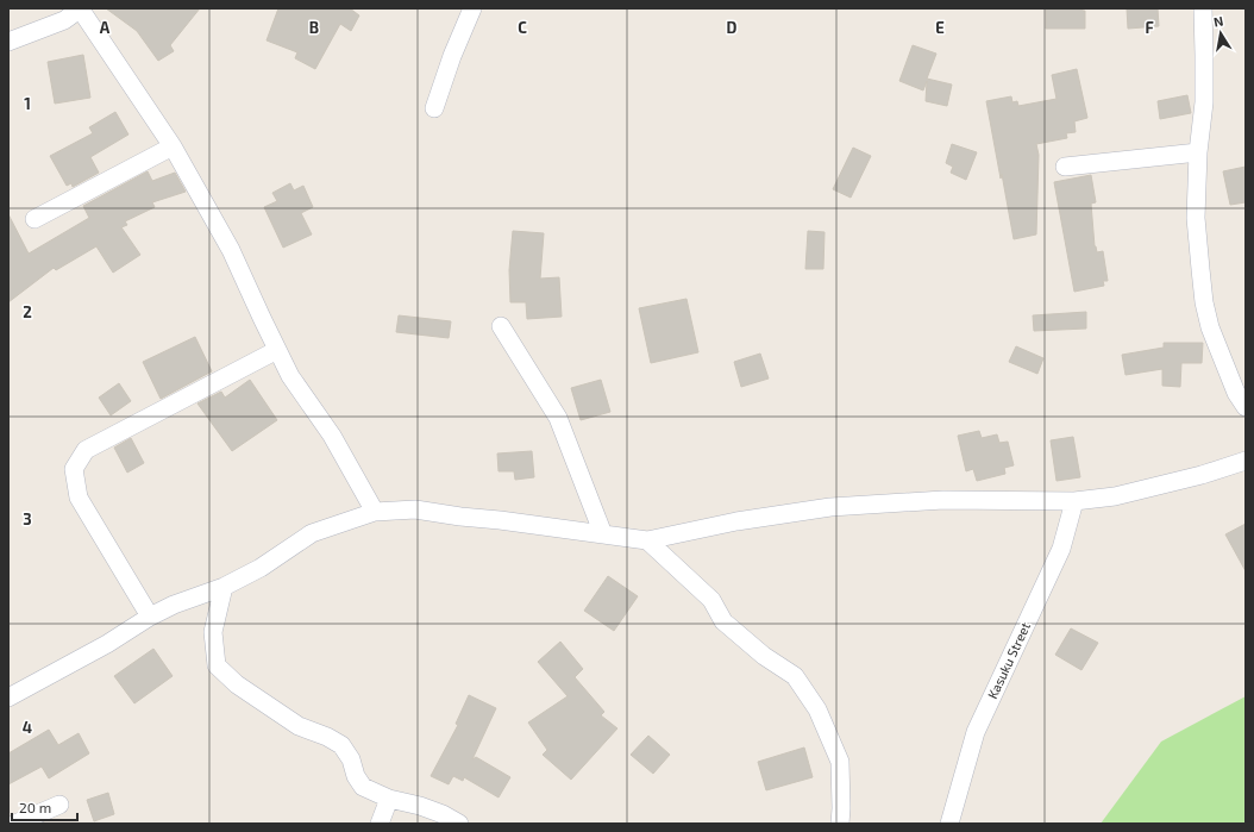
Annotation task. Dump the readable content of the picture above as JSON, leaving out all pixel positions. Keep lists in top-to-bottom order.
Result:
{
  "streets": {
    "street": ["Kasuku Street"]
  },
  "scale_bar": "20 m",
  "north": "top",
  "grid": {
    "columns": [
      "A",
      "B",
      "C",
      "D",
      "E",
      "F"
    ],
    "rows": [
      "1",
      "2",
      "3",
      "4"
    ]
  }
}
